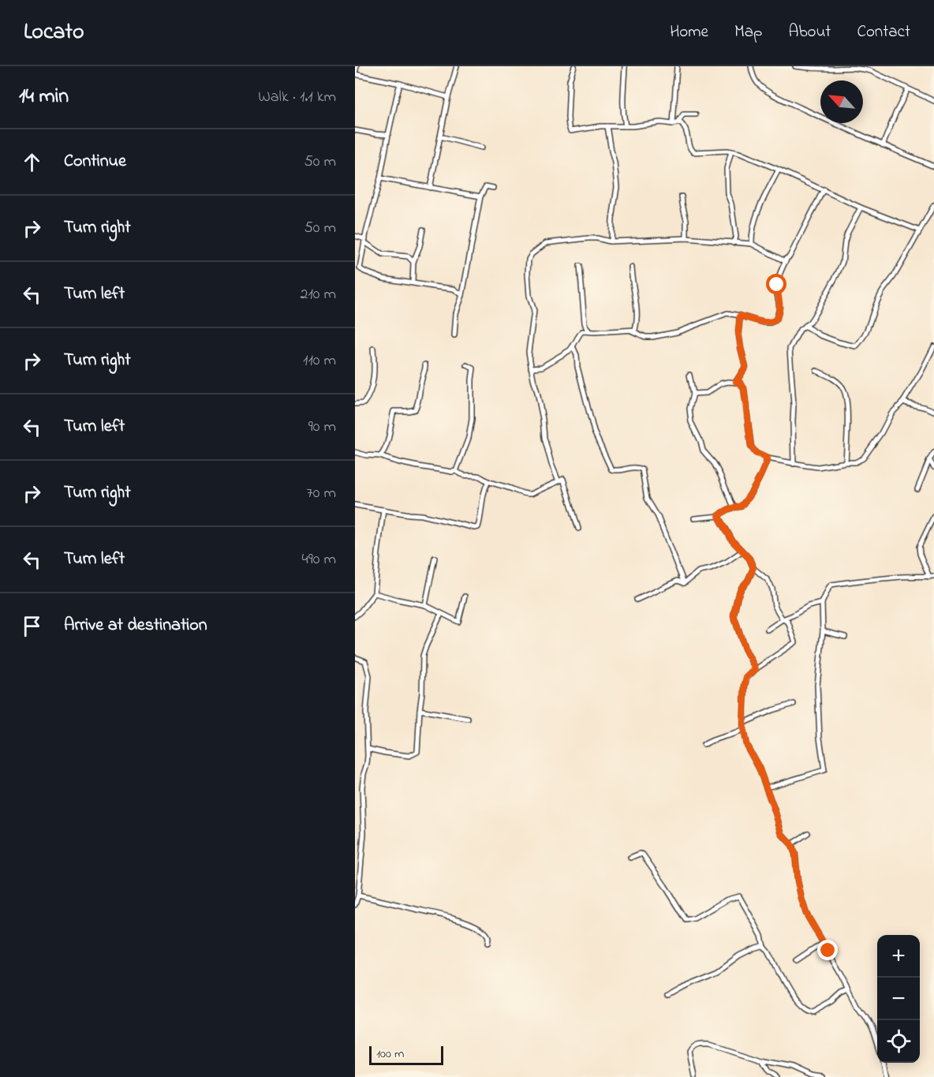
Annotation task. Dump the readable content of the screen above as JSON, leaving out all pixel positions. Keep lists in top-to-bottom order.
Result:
{
  "scale_bar": "100 m",
  "north": "top left",
  "page": {
    "header": "Locato",
    "nav": [
      "Home",
      "Map",
      "About",
      "Contact"
    ],
    "heading": ["14 min", "Walk · 1.1 km"],
    "list": [
      ["Continue", "50 m"],
      ["Turn right", "50 m"],
      ["Turn left", "210 m"],
      ["Turn right", "110 m"],
      ["Turn left", "90 m"],
      ["Turn right", "70 m"],
      ["Turn left", "490 m"],
      "Arrive at destination"
    ],
    "map_buttons": ["+", "−"],
    "scale": "100 m"
  }
}
